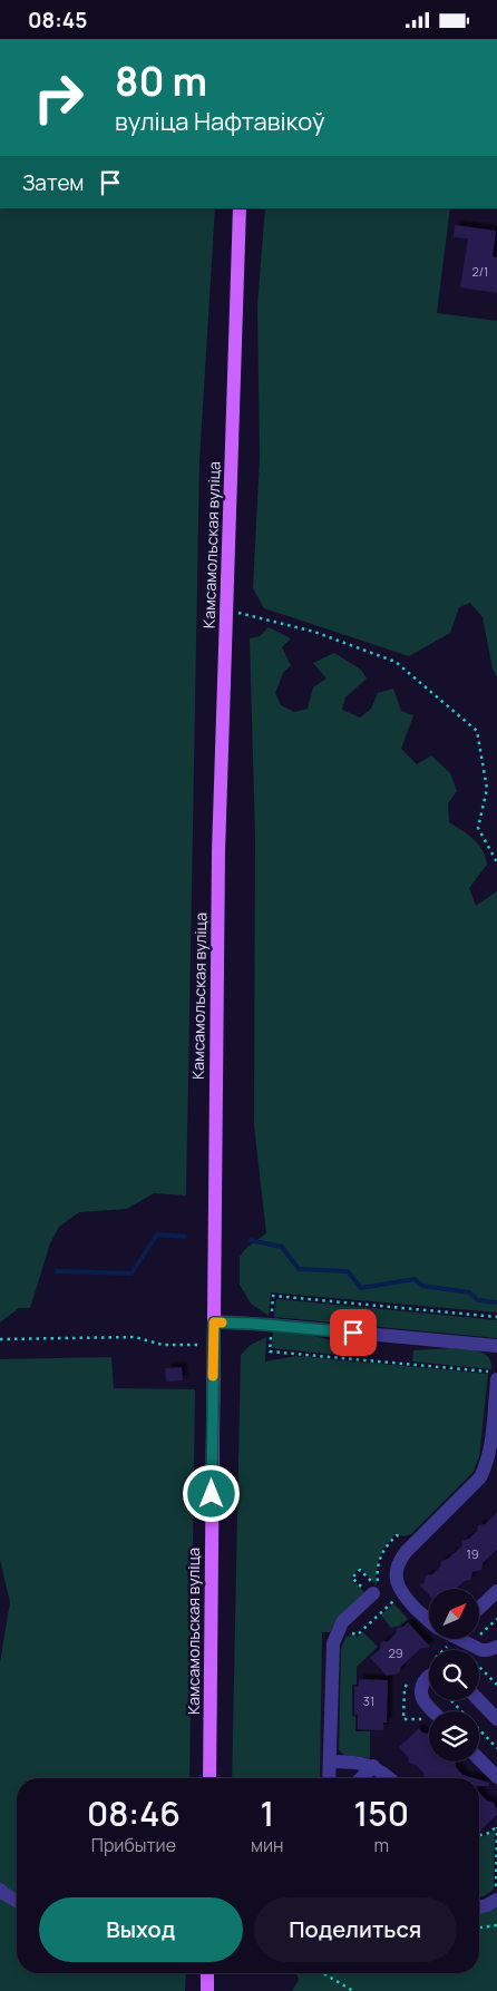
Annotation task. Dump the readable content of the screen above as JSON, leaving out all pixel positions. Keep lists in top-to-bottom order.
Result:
{
  "streets": {
    "main road": ["Камсамольская вуліца"]
  },
  "house_numbers": [
    "2/1",
    "19",
    "29",
    "31"
  ],
  "north": "top right",
  "page": {
    "status": "08:45",
    "turn": ["80 m", "вуліца Нафтавікоў"],
    "then": "Затем",
    "eta": [
      "08:46",
      "Прибытие",
      "1",
      "мин",
      "150",
      "m"
    ],
    "buttons": ["Выход", "Поделиться"]
  }
}
